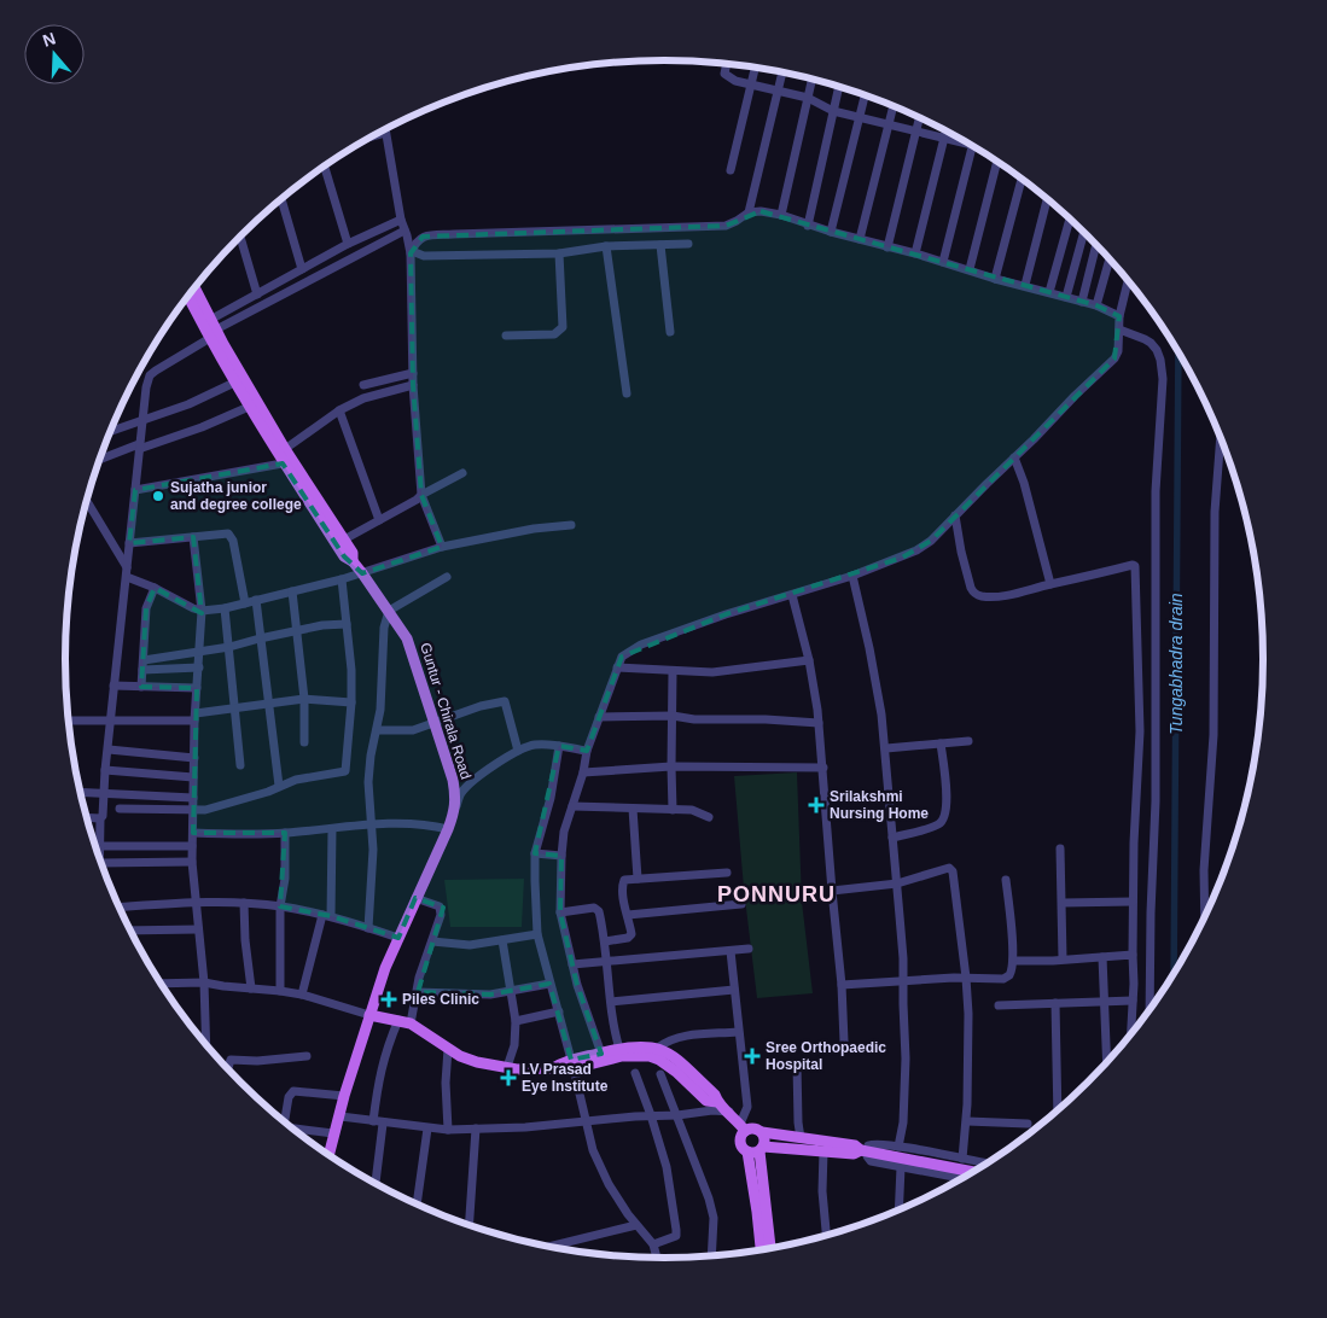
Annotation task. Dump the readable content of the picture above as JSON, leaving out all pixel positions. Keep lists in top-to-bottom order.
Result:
{
  "streets": {
    "main road": ["Guntur - Chirala Road"]
  },
  "districts": ["PONNURU"],
  "water": ["Tungabhadra drain"],
  "places": {
    "other": ["Sujatha junior and degree college"],
    "health": [
      "Srilakshmi Nursing Home",
      "Piles Clinic",
      "Sree Orthopaedic Hospital",
      "LV Prasad Eye Institute"
    ]
  },
  "north": "top"
}
